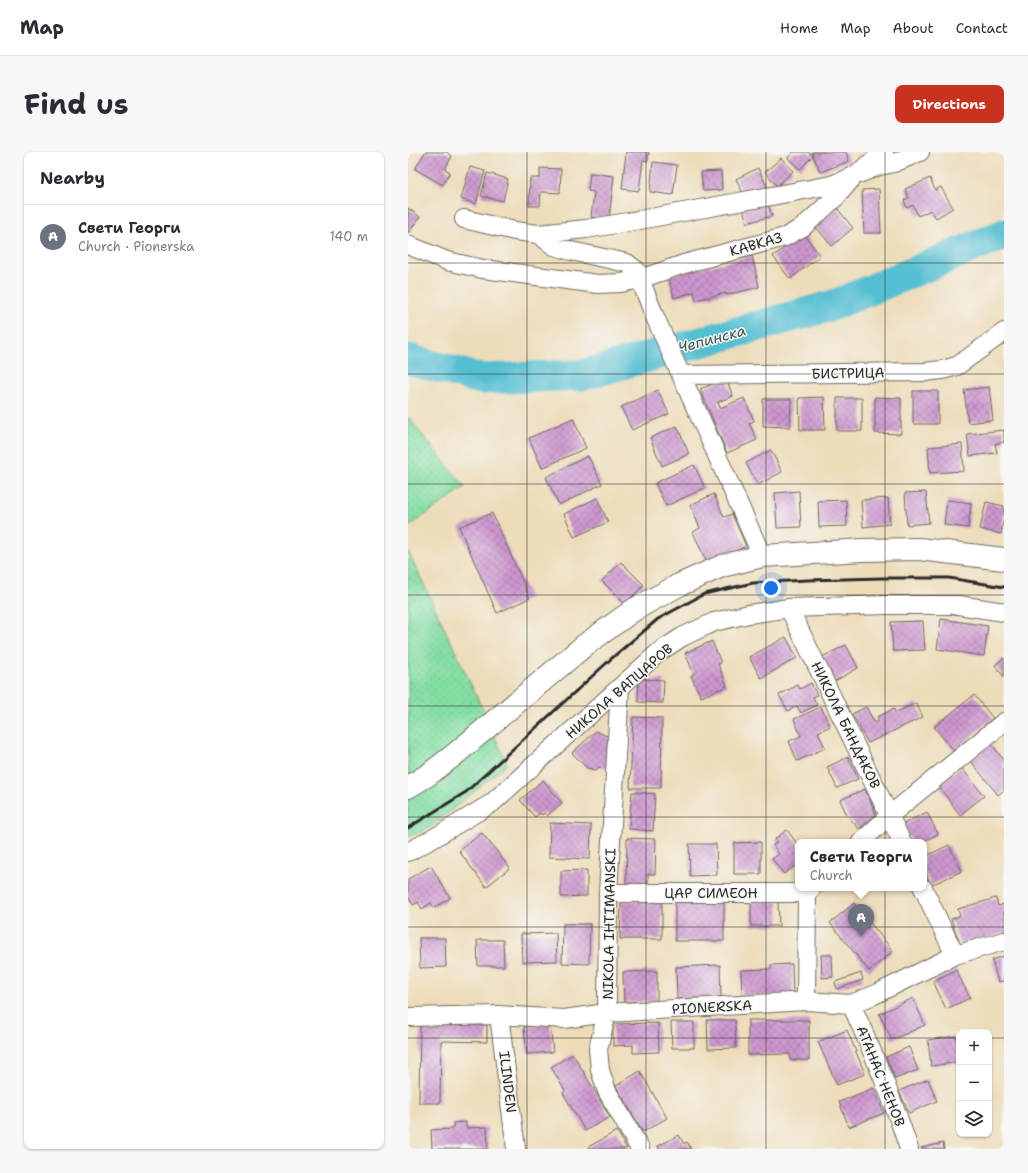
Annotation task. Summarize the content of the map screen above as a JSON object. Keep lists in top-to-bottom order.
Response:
{
  "streets": {
    "street": [
      "КАВКАЗ",
      "БИСТРИЦА",
      "НИКОЛА ВАПЦАРОВ",
      "НИКОЛА БАНДАКОВ",
      "ЦАР СИМЕОН",
      "NIKOLA IHTIMANSKI",
      "PIONERSKA",
      "АТАНАС НЕНОВ",
      "ILINDEN"
    ]
  },
  "crossings": [
    ["НИКОЛА ВАПЦАРОВ", "НИКОЛА БАНДАКОВ"],
    ["НИКОЛА ВАПЦАРОВ", "NIKOLA IHTIMANSKI"],
    ["ЦАР СИМЕОН", "NIKOLA IHTIMANSKI"],
    ["NIKOLA IHTIMANSKI", "PIONERSKA"],
    ["PIONERSKA", "АТАНАС НЕНОВ"],
    ["PIONERSKA", "ILINDEN"]
  ],
  "water": ["Чепинска"],
  "page": {
    "header": "Map",
    "nav": [
      "Home",
      "Map",
      "About",
      "Contact"
    ],
    "title": "Find us",
    "buttons": "Directions",
    "heading": "Nearby",
    "list": [
      {
        "mark": "A",
        "name": "Свети Георги",
        "note": "Church · Pionerska",
        "value": "140 m"
      }
    ],
    "popup": ["Свети Георги", "Church"],
    "pins": "A",
    "map_buttons": ["+", "−"]
  }
}
